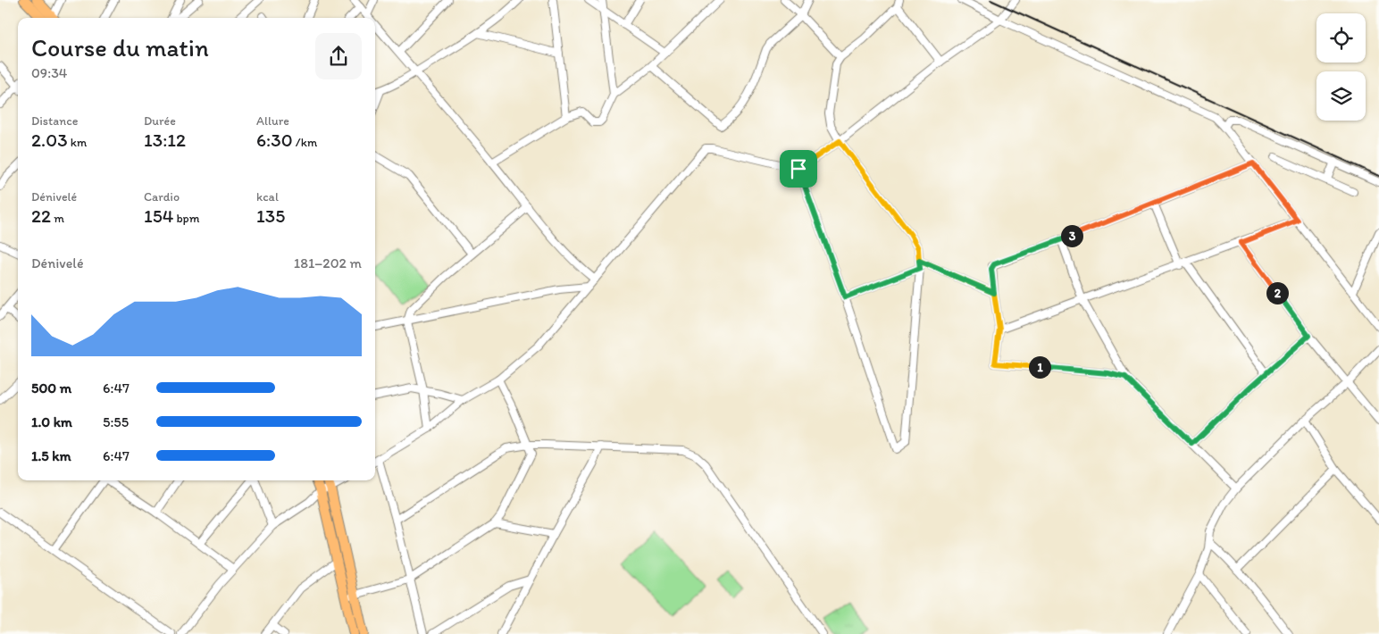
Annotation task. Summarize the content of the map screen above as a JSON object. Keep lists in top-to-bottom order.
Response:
{
  "page": {
    "heading": ["Course du matin", "09:34"],
    "stats": [
      ["Distance", "2.03 km"],
      ["Durée", "13:12"],
      ["Allure", "6:30 /km"],
      ["Dénivelé", "22 m"],
      ["Cardio", "154 bpm"],
      ["kcal", "135"]
    ],
    "pins": ["3", "2", "1"],
    "chart": ["Dénivelé", "181–202 m"],
    "list": [
      {
        "name": "500 m",
        "note": "6:47"
      },
      {
        "name": "1.0 km",
        "note": "5:55"
      },
      {
        "name": "1.5 km",
        "note": "6:47"
      }
    ]
  }
}
